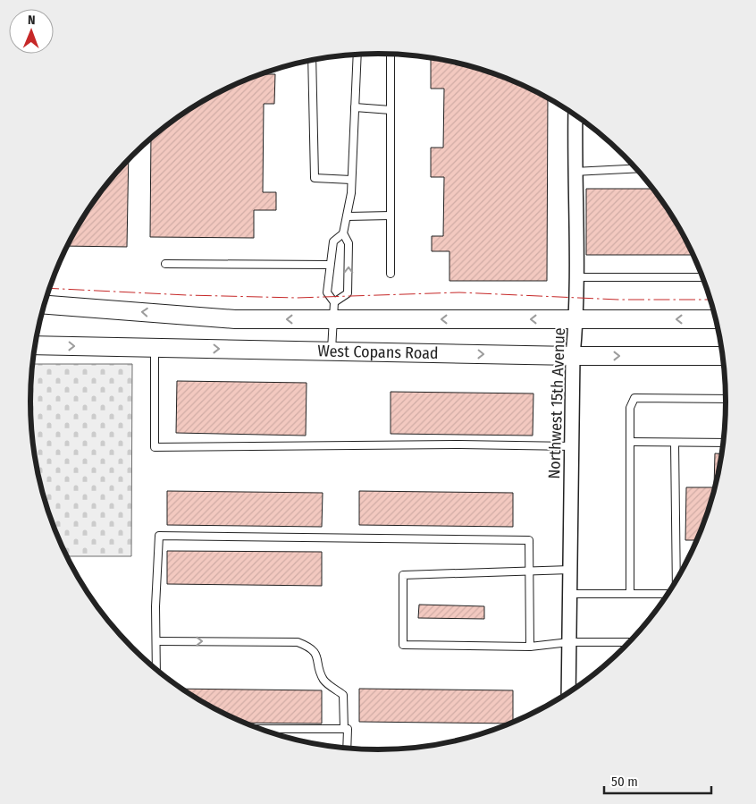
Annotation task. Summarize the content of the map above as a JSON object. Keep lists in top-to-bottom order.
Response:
{
  "streets": {
    "main road": ["West Copans Road"],
    "street": ["Northwest 15th Avenue"]
  },
  "crossings": [
    ["West Copans Road", "Northwest 15th Avenue"]
  ],
  "scale_bar": "50 m",
  "north": "top"
}
